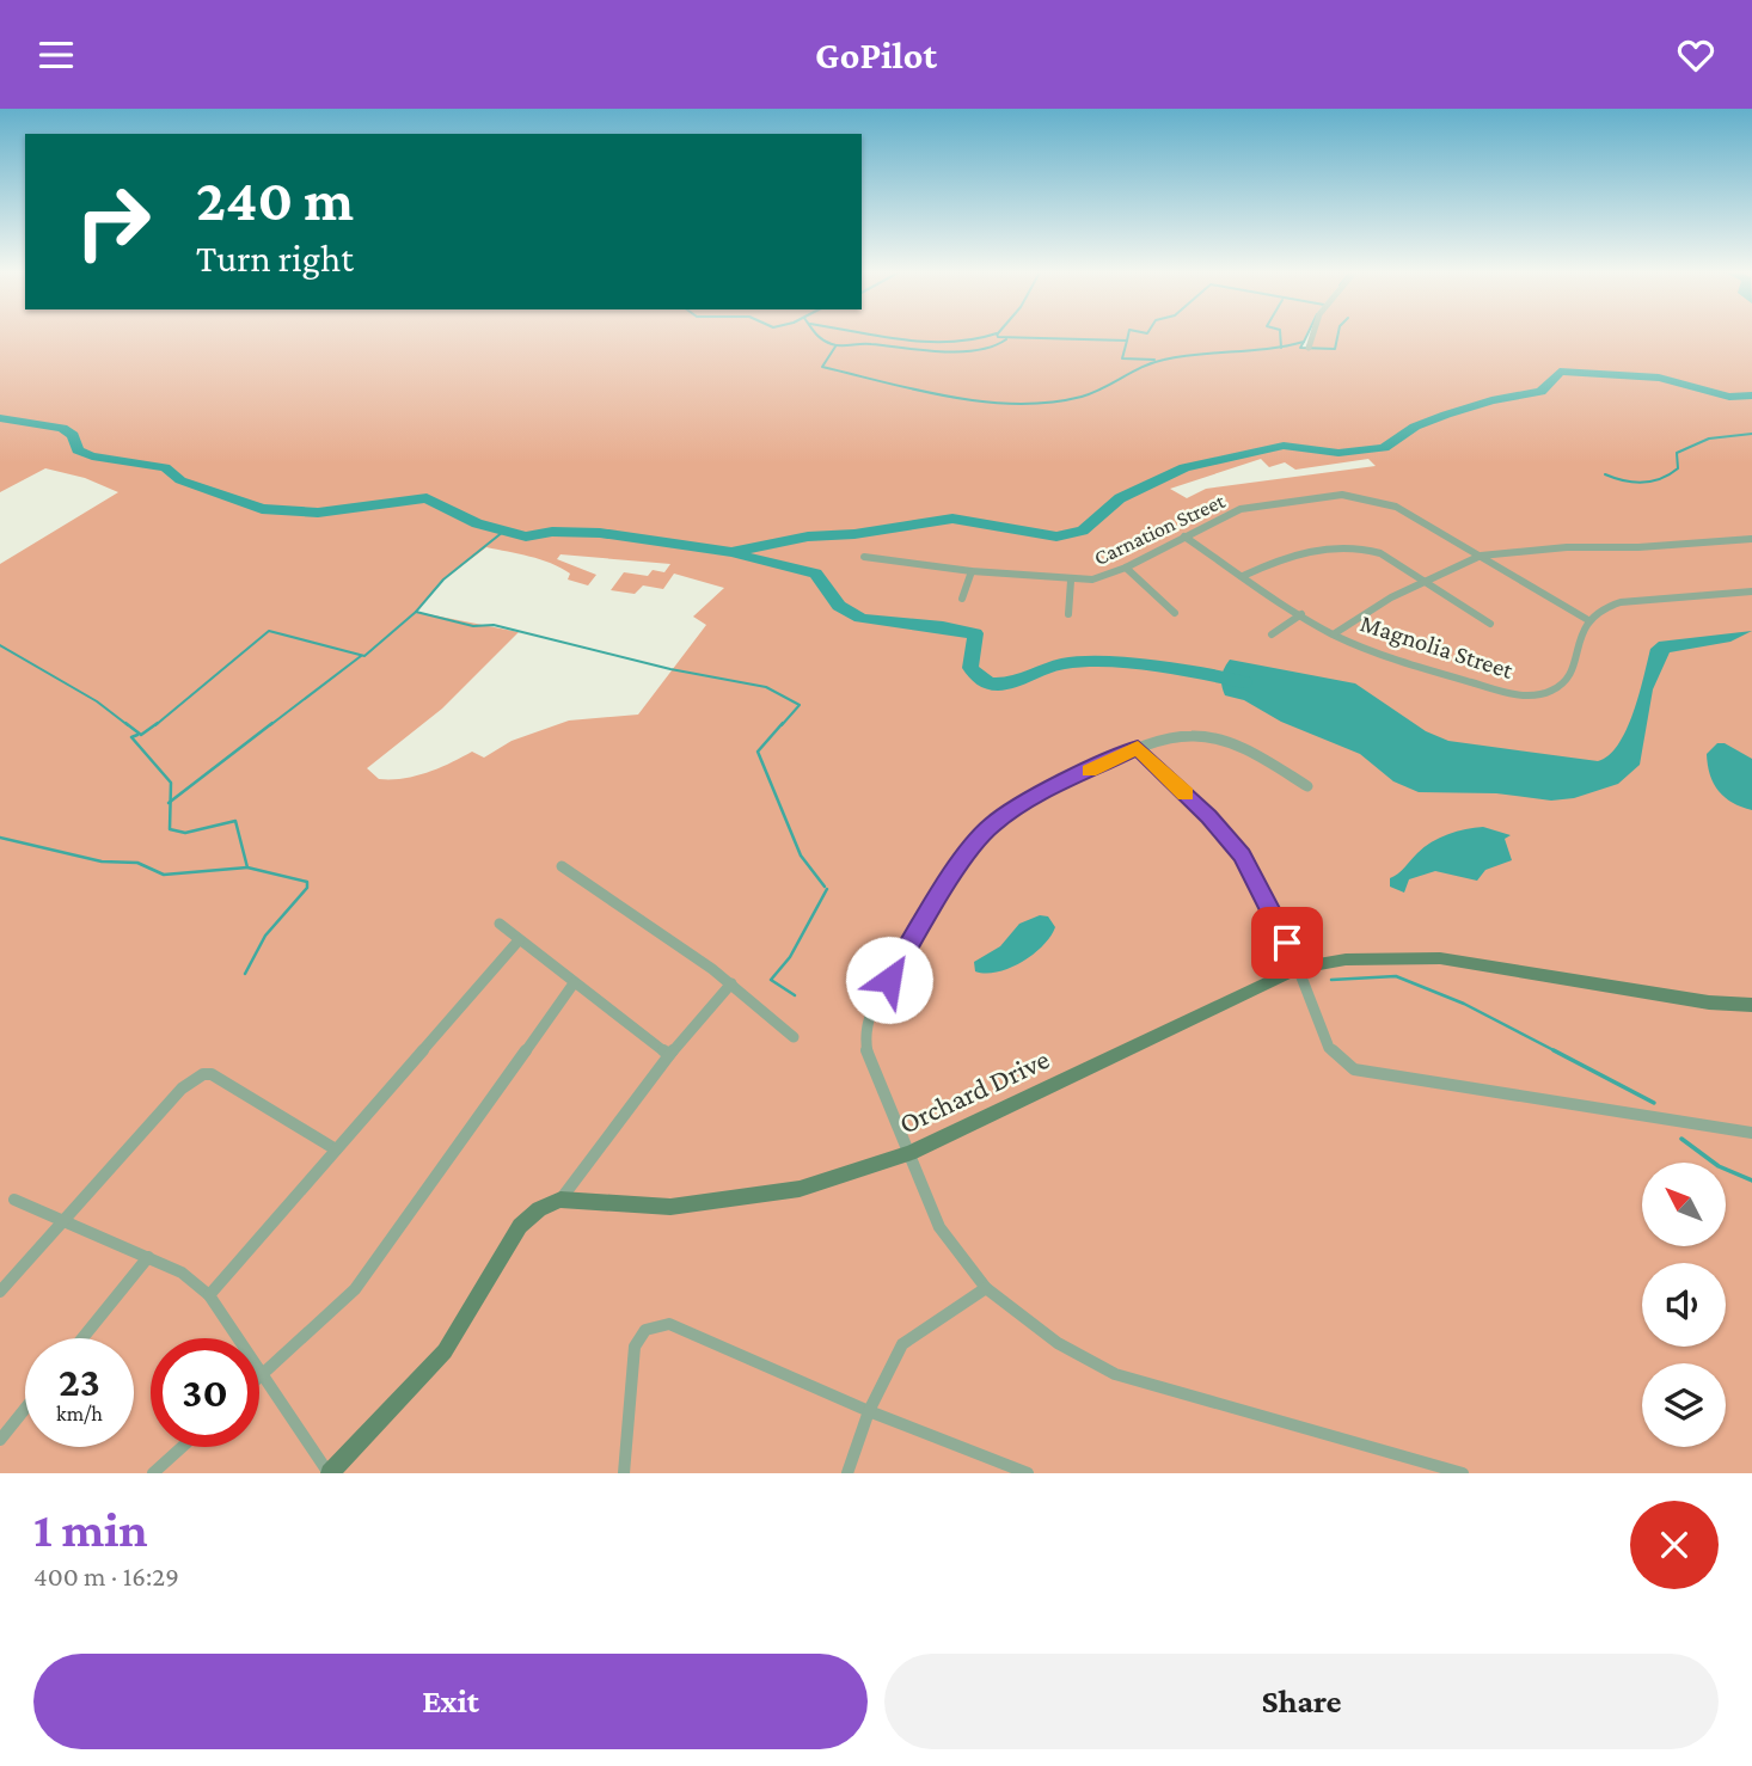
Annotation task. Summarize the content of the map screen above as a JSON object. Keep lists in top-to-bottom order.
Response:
{
  "streets": {
    "street": ["Carnation Street", "Magnolia Street", "Orchard Drive"]
  },
  "crossings": [
    ["Carnation Street", "Magnolia Street"]
  ],
  "north": "top left",
  "page": {
    "header": "GoPilot",
    "turn": ["240 m", "Turn right"],
    "speed": "23 km/h",
    "limit": "30",
    "heading": ["1 min", "400 m · 16:29"],
    "buttons": ["Exit", "Share"]
  }
}
